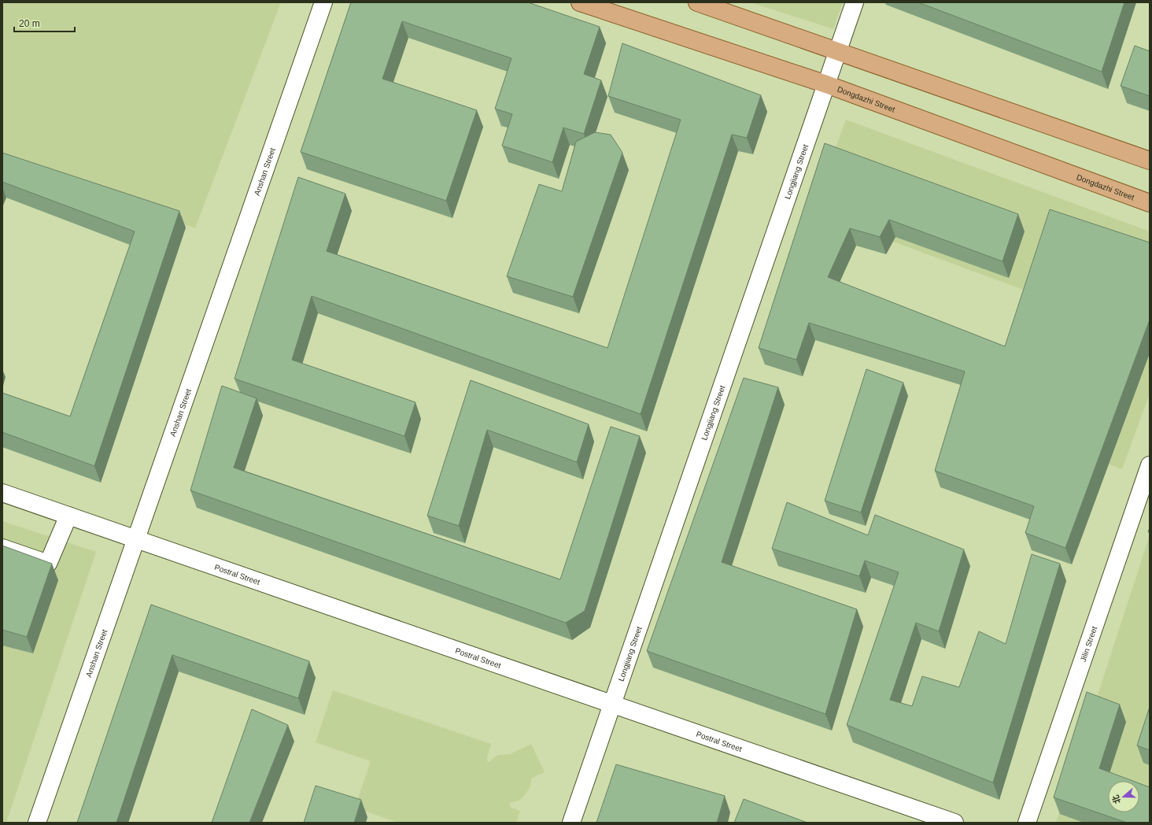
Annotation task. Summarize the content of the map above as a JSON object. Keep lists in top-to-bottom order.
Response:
{
  "streets": {
    "main road": ["Dongdazhi Street"],
    "street": [
      "Anshan Street",
      "Longjiang Street",
      "Postral Street",
      "Jilin Street"
    ]
  },
  "crossings": [
    ["Dongdazhi Street", "Longjiang Street"],
    ["Anshan Street", "Postral Street"],
    ["Longjiang Street", "Postral Street"]
  ],
  "scale_bar": "20 m",
  "north": "left"
}
